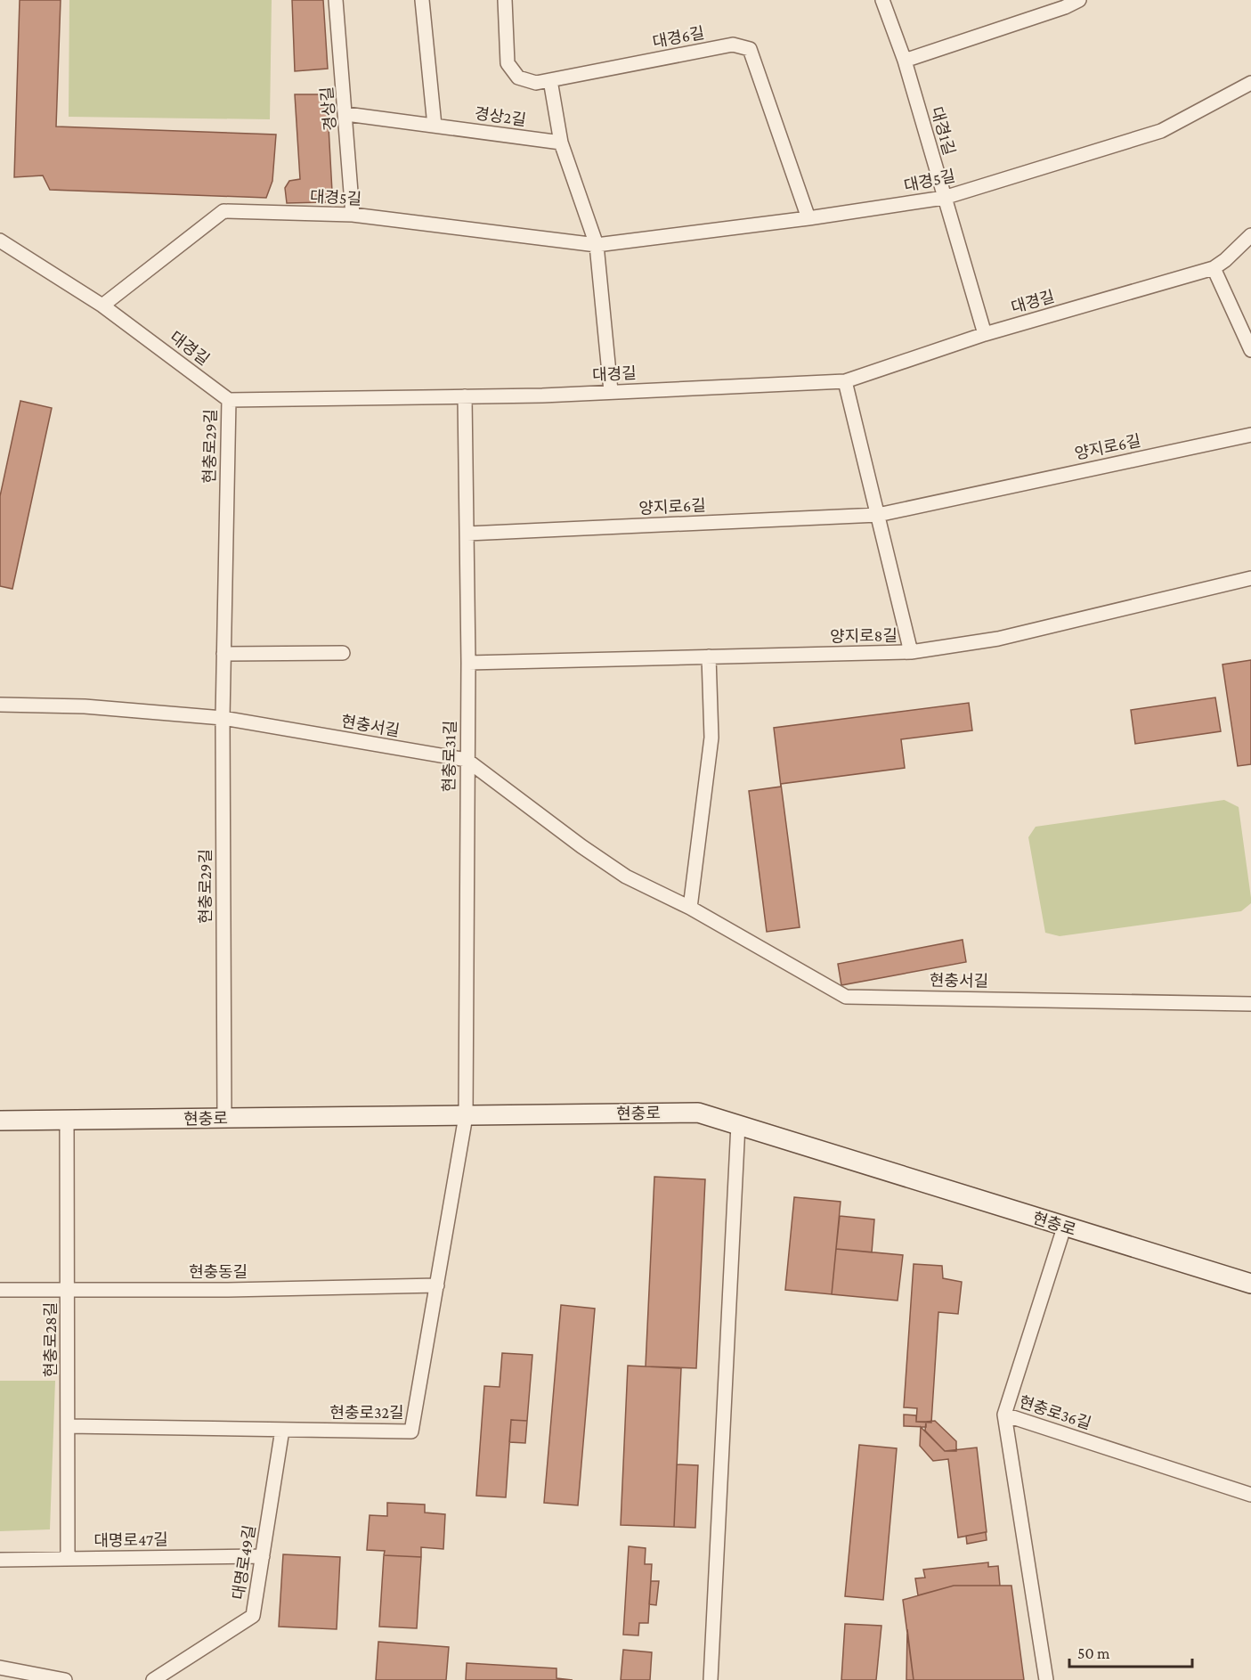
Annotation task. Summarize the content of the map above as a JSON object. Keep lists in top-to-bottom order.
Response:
{
  "streets": {
    "main road": ["현충로"],
    "street": [
      "대경6길",
      "경상길",
      "경상2길",
      "대경1길",
      "대경5길",
      "대경길",
      "현충로29길",
      "양지로6길",
      "양지로8길",
      "현충서길",
      "현충로31길",
      "현충동길",
      "현충로28길",
      "현충로32길",
      "현충로36길",
      "대명로47길",
      "대명로49길"
    ]
  },
  "crossings": [
    ["대경6길", "대경5길"],
    ["경상길", "경상2길"],
    ["경상길", "대경5길"],
    ["대경1길", "대경5길"],
    ["대경1길", "대경길"],
    ["대경5길", "대경길"],
    ["대경길", "현충로29길"],
    ["대경길", "현충로31길"],
    ["현충로29길", "현충서길"],
    ["현충로29길", "현충로"],
    ["양지로6길", "현충로31길"],
    ["양지로8길", "현충로31길"],
    ["현충서길", "현충로31길"],
    ["현충로31길", "현충로"],
    ["현충로31길", "현충로32길"],
    ["현충로", "현충로28길"],
    ["현충로", "현충로32길"],
    ["현충로", "현충로36길"],
    ["현충동길", "현충로28길"],
    ["현충동길", "현충로32길"],
    ["현충로28길", "현충로32길"],
    ["현충로28길", "대명로47길"],
    ["현충로32길", "대명로49길"],
    ["대명로47길", "대명로49길"]
  ],
  "scale_bar": "50 m"
}
